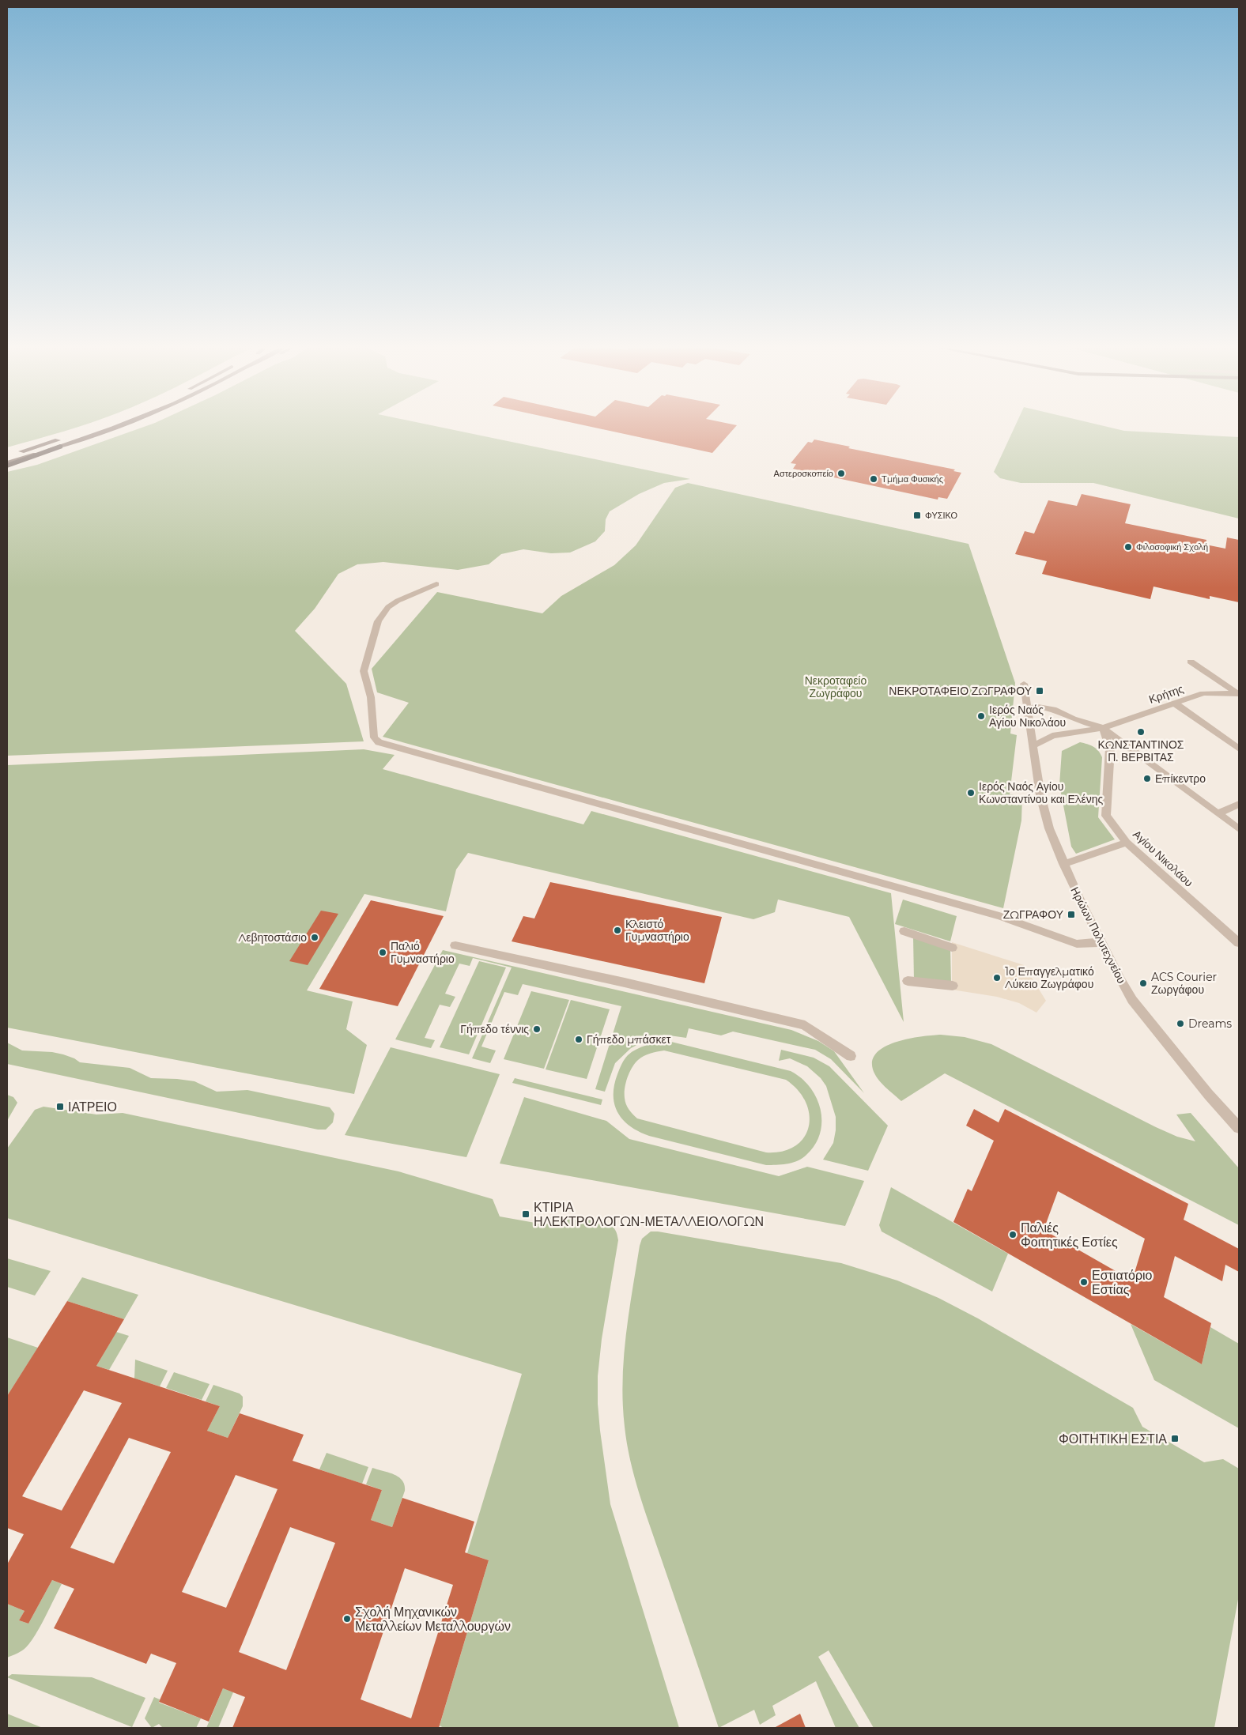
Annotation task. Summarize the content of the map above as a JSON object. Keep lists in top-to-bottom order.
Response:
{
  "streets": {
    "street": ["Κρήτης", "Αγίου Νικολάου", "Ηρώων Πολυτεχνείου"]
  },
  "crossings": [
    ["Κρήτης", "Αγίου Νικολάου"],
    ["Κρήτης", "Ηρώων Πολυτεχνείου"]
  ],
  "parks": ["Νεκροταφείο Ζωγράφου"],
  "places": {
    "other": [
      "Αστεροσκοπείο",
      "Τμήμα Φυσικής",
      "Φιλοσοφική Σχολή",
      "Ιερός Ναός Αγίου Νικολάου",
      "ΚΩΝΣΤΑΝΤΙΝΟΣ Π. ΒΕΡΒΙΤΑΣ",
      "Επίκεντρο",
      "Ιερός Ναός Αγίου Κωνσταντίνου και Ελένης",
      "Κλειστό Γυμναστήριο",
      "Λεβητοστάσιο",
      "Παλιό Γυμναστήριο",
      "1ο Επαγγελματικό Λύκειο Ζωγράφου",
      "ACS Courier Ζωργάφου",
      "Dreams",
      "Γήπεδο τέννις",
      "Γήπεδο μπάσκετ",
      "Παλιές Φοιτητικές Εστίες",
      "Εστιατόριο Εστίας",
      "Σχολή Μηχανικών Μεταλλείων Μεταλλουργών"
    ],
    "transit": [
      "ΦΥΣΙΚΟ",
      "ΝΕΚΡΟΤΑΦΕΙΟ ΖΩΓΡΑΦΟΥ",
      "ΖΩΓΡΑΦΟΥ",
      "ΙΑΤΡΕΙΟ",
      "ΚΤΙΡΙΑ ΗΛΕΚΤΡΟΛΟΓΩΝ-ΜΕΤΑΛΛΕΙΟΛΟΓΩΝ",
      "ΦΟΙΤΗΤΙΚΗ ΕΣΤΙΑ"
    ]
  }
}
